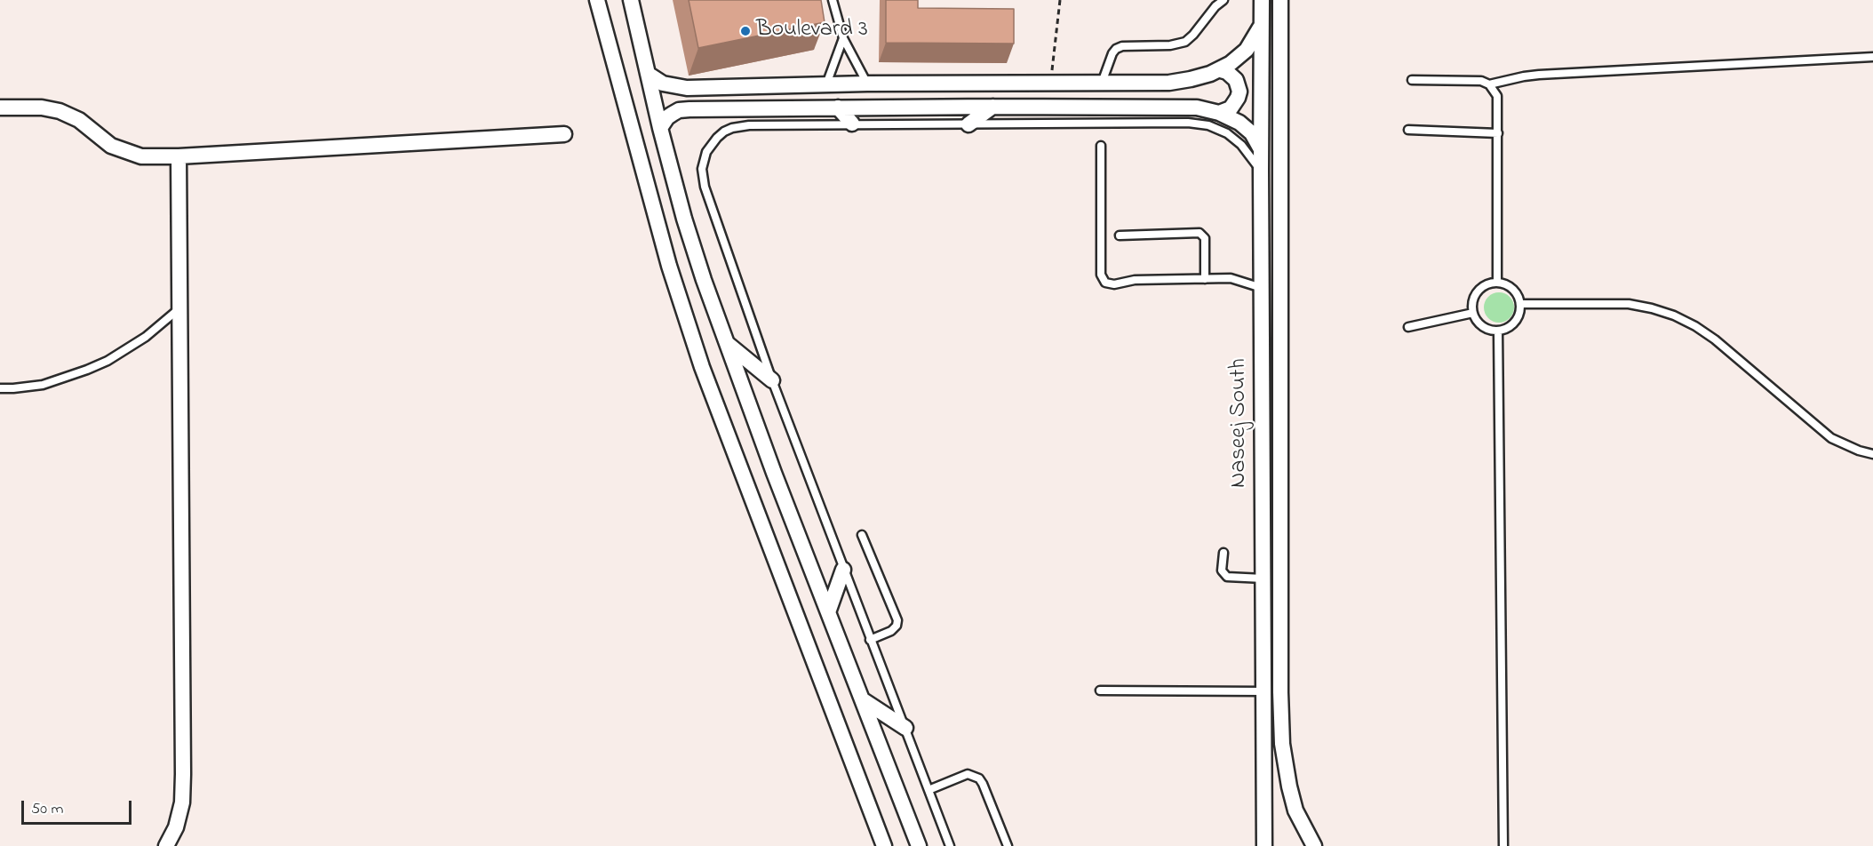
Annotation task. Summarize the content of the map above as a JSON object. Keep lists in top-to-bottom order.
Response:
{
  "streets": {
    "street": ["Naseej South"]
  },
  "places": ["Boulevard 3"],
  "scale_bar": "50 m"
}
